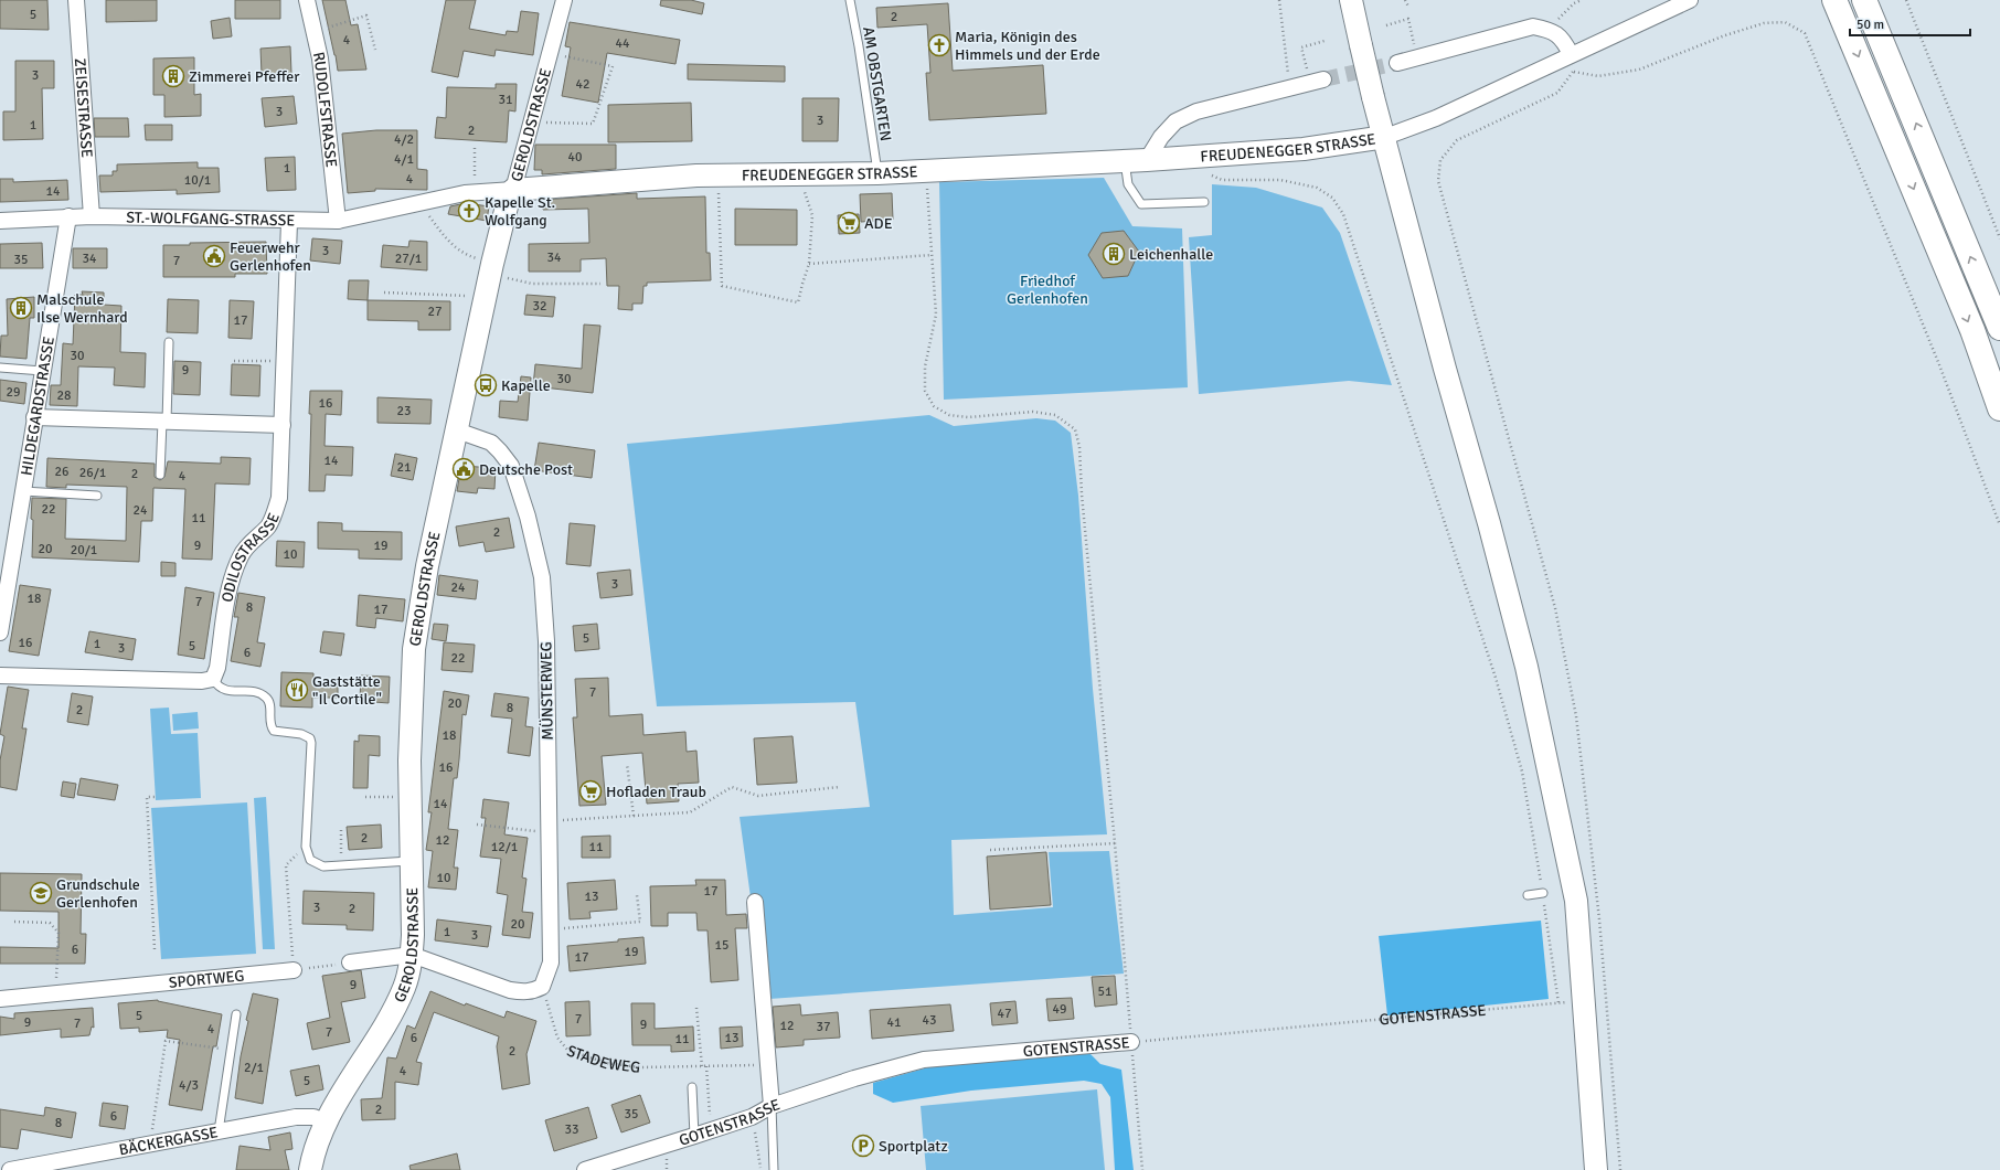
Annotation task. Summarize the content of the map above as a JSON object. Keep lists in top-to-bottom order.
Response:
{
  "streets": {
    "street": [
      "ZEISESTRASSE",
      "RUDOLFSTRASSE",
      "GEROLDSTRASSE",
      "FREUDENEGGER STRASSE",
      "ST.-WOLFGANG-STRASSE",
      "HILDEGARDSTRASSE",
      "ODILOSTRASSE",
      "MÜNSTERWEG",
      "SPORTWEG",
      "GOTENSTRASSE",
      "BÄCKERGASSE"
    ],
    "lane": ["AM OBSTGARTEN"],
    "path": ["STADEWEG"]
  },
  "crossings": [
    ["AM OBSTGARTEN", "FREUDENEGGER STRASSE"],
    ["ZEISESTRASSE", "ST.-WOLFGANG-STRASSE"],
    ["RUDOLFSTRASSE", "ST.-WOLFGANG-STRASSE"],
    ["GEROLDSTRASSE", "FREUDENEGGER STRASSE"],
    ["GEROLDSTRASSE", "ST.-WOLFGANG-STRASSE"],
    ["GEROLDSTRASSE", "MÜNSTERWEG"],
    ["GEROLDSTRASSE", "BÄCKERGASSE"],
    ["FREUDENEGGER STRASSE", "ST.-WOLFGANG-STRASSE"],
    ["ST.-WOLFGANG-STRASSE", "HILDEGARDSTRASSE"],
    ["ST.-WOLFGANG-STRASSE", "ODILOSTRASSE"],
    ["MÜNSTERWEG", "STADEWEG"]
  ],
  "parks": ["Friedhof Gerlenhofen"],
  "places": {
    "church": ["Maria, Königin des Himmels und der Erde", "Kapelle St. Wolfgang"],
    "building": ["Zimmerei Pfeffer", "Leichenhalle", "Malschule Ilse Wernhard"],
    "supermarket": ["ADE", "Hofladen Traub"],
    "public building": ["Feuerwehr Gerlenhofen", "Deutsche Post"],
    "bus stop": ["Kapelle"],
    "restaurant": ["Gaststätte \"Il Cortile\""],
    "school or university": ["Grundschule Gerlenhofen"],
    "parking": ["Sportplatz"]
  },
  "house_numbers": [
    "5",
    "2",
    "4",
    "44",
    "3",
    "42",
    "31",
    "3",
    "3",
    "1",
    "2",
    "4/2",
    "40",
    "4/1",
    "1",
    "4",
    "10/1",
    "14",
    "3",
    "34",
    "34",
    "27/1",
    "35",
    "7",
    "32",
    "27",
    "17",
    "30",
    "9",
    "30",
    "29",
    "28",
    "16",
    "23",
    "14",
    "21",
    "26",
    "26/1",
    "2",
    "4",
    "22",
    "24",
    "11",
    "2",
    "9",
    "19",
    "20",
    "20/1",
    "10",
    "3",
    "24",
    "18",
    "7",
    "8",
    "17",
    "5",
    "16",
    "1",
    "5",
    "3",
    "6",
    "22",
    "7",
    "20",
    "8",
    "2",
    "18",
    "16",
    "14",
    "2",
    "12",
    "12/1",
    "11",
    "10",
    "17",
    "13",
    "3",
    "2",
    "20",
    "1",
    "3",
    "15",
    "6",
    "19",
    "17",
    "9",
    "51",
    "49",
    "47",
    "5",
    "7",
    "43",
    "9",
    "41",
    "7",
    "9",
    "12",
    "37",
    "4",
    "7",
    "6",
    "13",
    "11",
    "2",
    "2/1",
    "4",
    "5",
    "4/3",
    "2",
    "35",
    "6",
    "8",
    "33"
  ],
  "scale_bar": "50 m"
}
